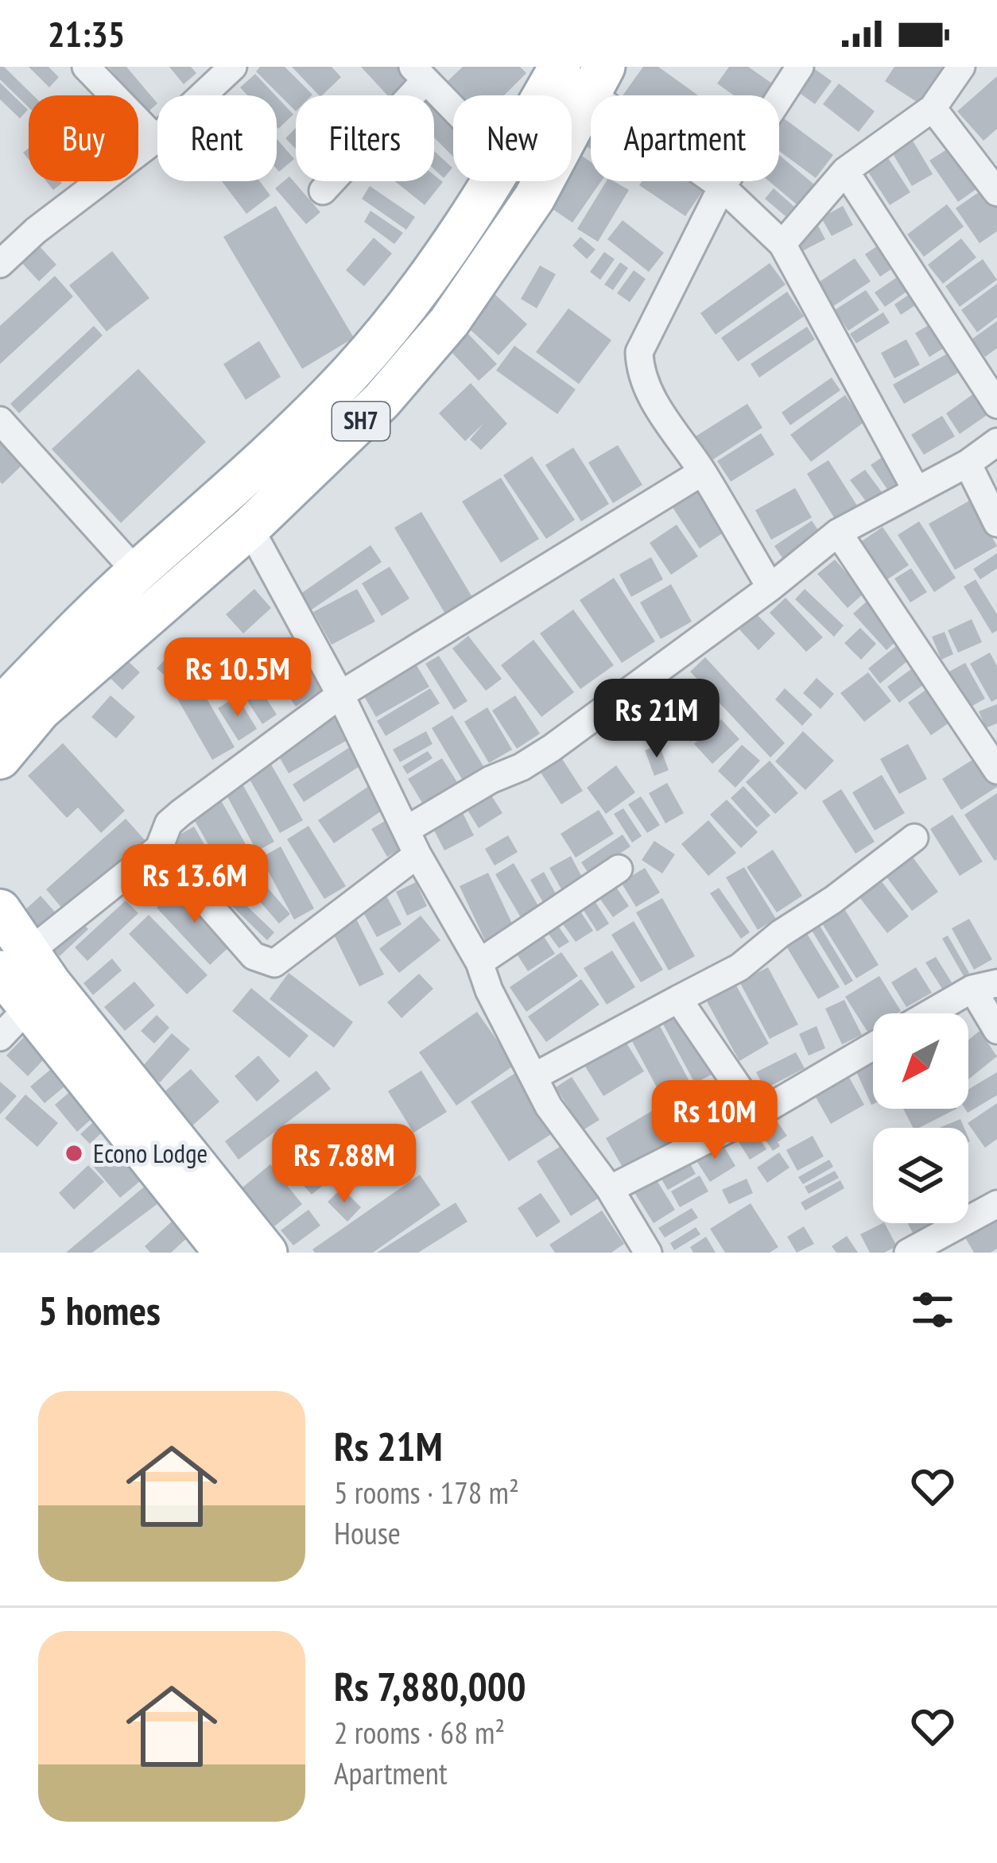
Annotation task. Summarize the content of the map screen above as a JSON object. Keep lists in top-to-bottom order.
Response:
{
  "streets": {
    "main road": ["SH7"]
  },
  "places": ["Econo Lodge"],
  "north": "bottom left",
  "page": {
    "status": "21:35",
    "chip": [
      "Buy",
      "Rent",
      "Filters",
      "New",
      "Apartment"
    ],
    "price": [
      "Rs 10.5M",
      "Rs 21M",
      "Rs 13.6M",
      "Rs 10M",
      "Rs 7.88M"
    ],
    "heading": "5 homes",
    "list": [
      {
        "name": "Rs 21M",
        "note": "5 rooms · 178 m² · House"
      },
      {
        "name": "Rs 7,880,000",
        "note": "2 rooms · 68 m² · Apartment"
      }
    ]
  }
}
